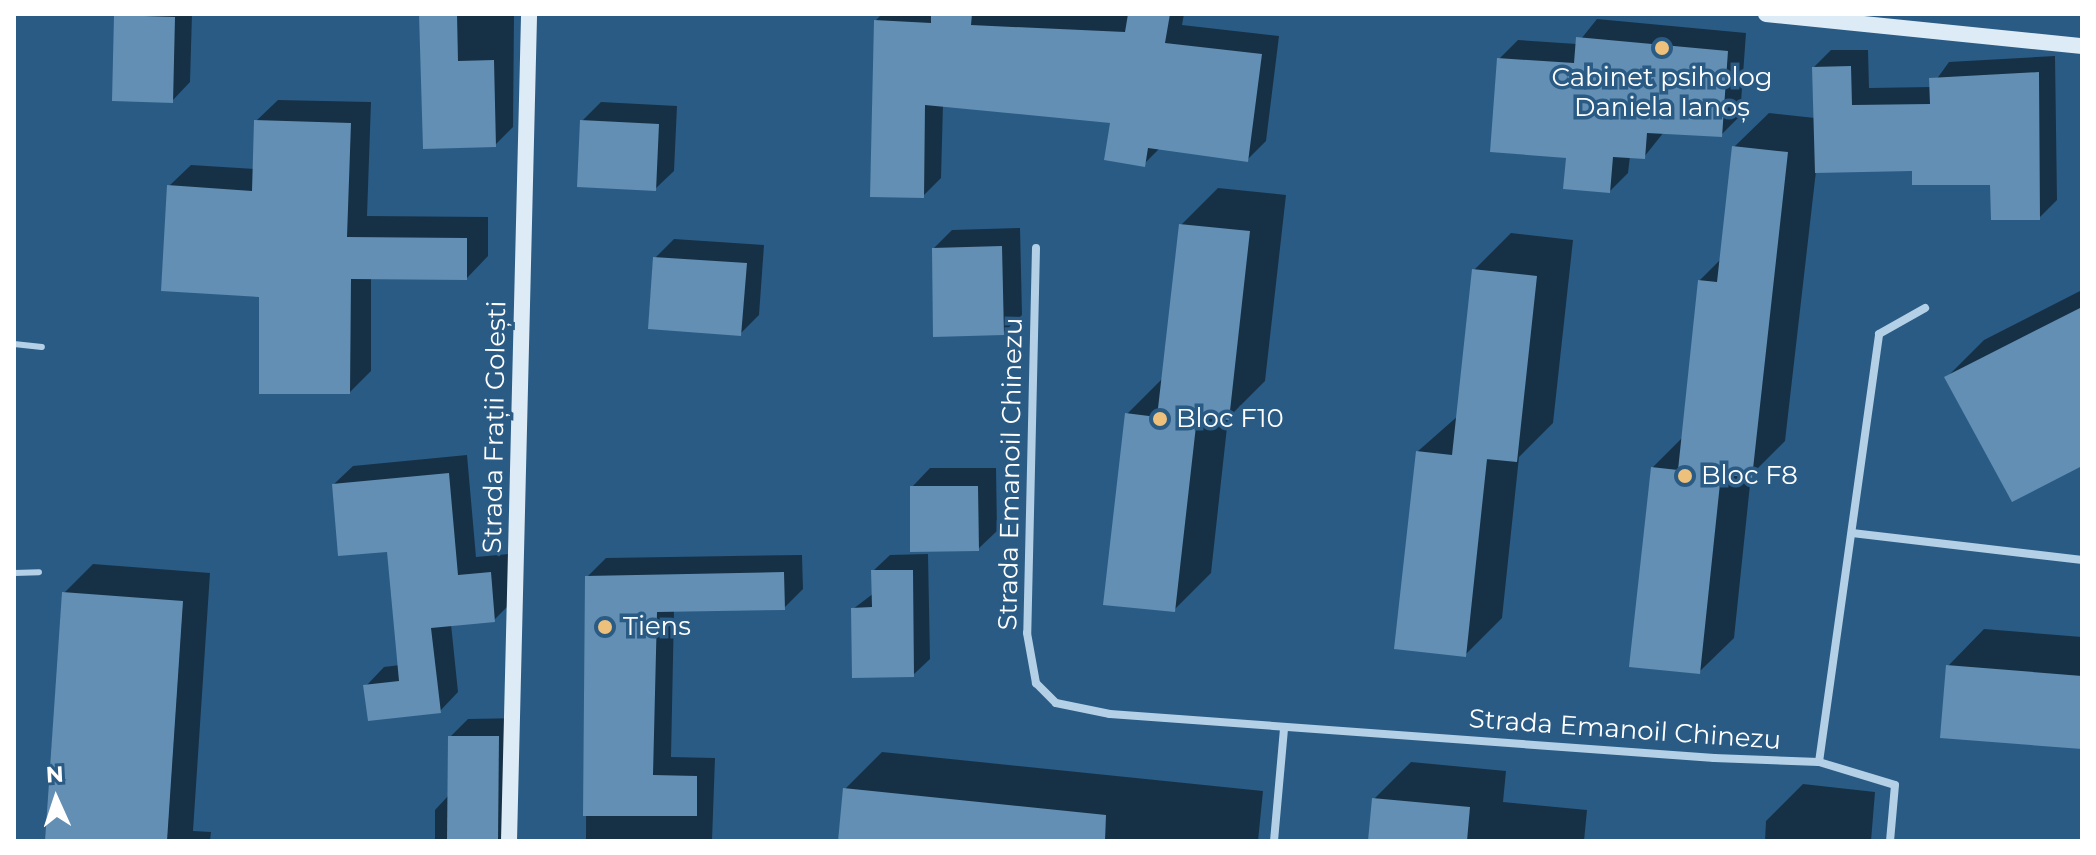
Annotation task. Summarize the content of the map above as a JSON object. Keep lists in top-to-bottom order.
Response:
{
  "streets": {
    "street": ["Strada Frații Golești", "Strada Emanoil Chinezu"]
  },
  "places": [
    "Cabinet psiholog Daniela Ianoș",
    "Bloc F10",
    "Bloc F8",
    "Tiens"
  ],
  "north": "top"
}
